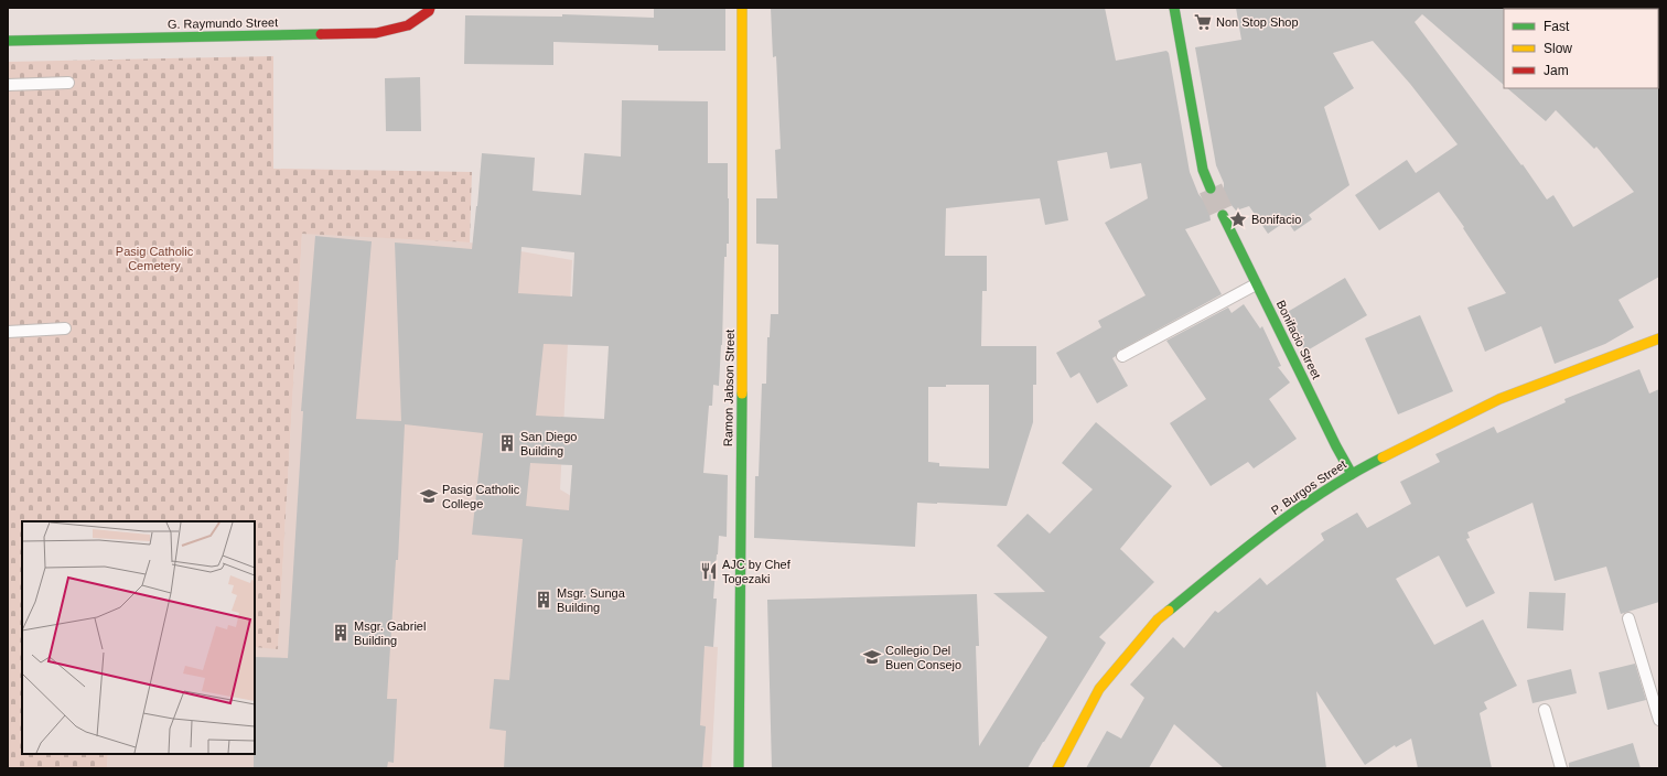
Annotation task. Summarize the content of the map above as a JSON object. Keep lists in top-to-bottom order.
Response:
{
  "streets": {
    "main road": [
      "G. Raymundo Street",
      "Bonifacio Street",
      "Ramon Jabson Street",
      "P. Burgos Street"
    ]
  },
  "crossings": [
    ["Bonifacio Street", "P. Burgos Street"]
  ],
  "parks": ["Pasig Catholic Cemetery"],
  "places": {
    "supermarket": ["Non Stop Shop"],
    "place": ["Bonifacio"],
    "building": ["San Diego Building", "Msgr. Sunga Building", "Msgr. Gabriel Building"],
    "school or university": ["Pasig Catholic College", "Collegio Del Buen Consejo"],
    "restaurant": ["AJC by Chef Togezaki"]
  },
  "legend": ["Fast", "Slow", "Jam"]
}
